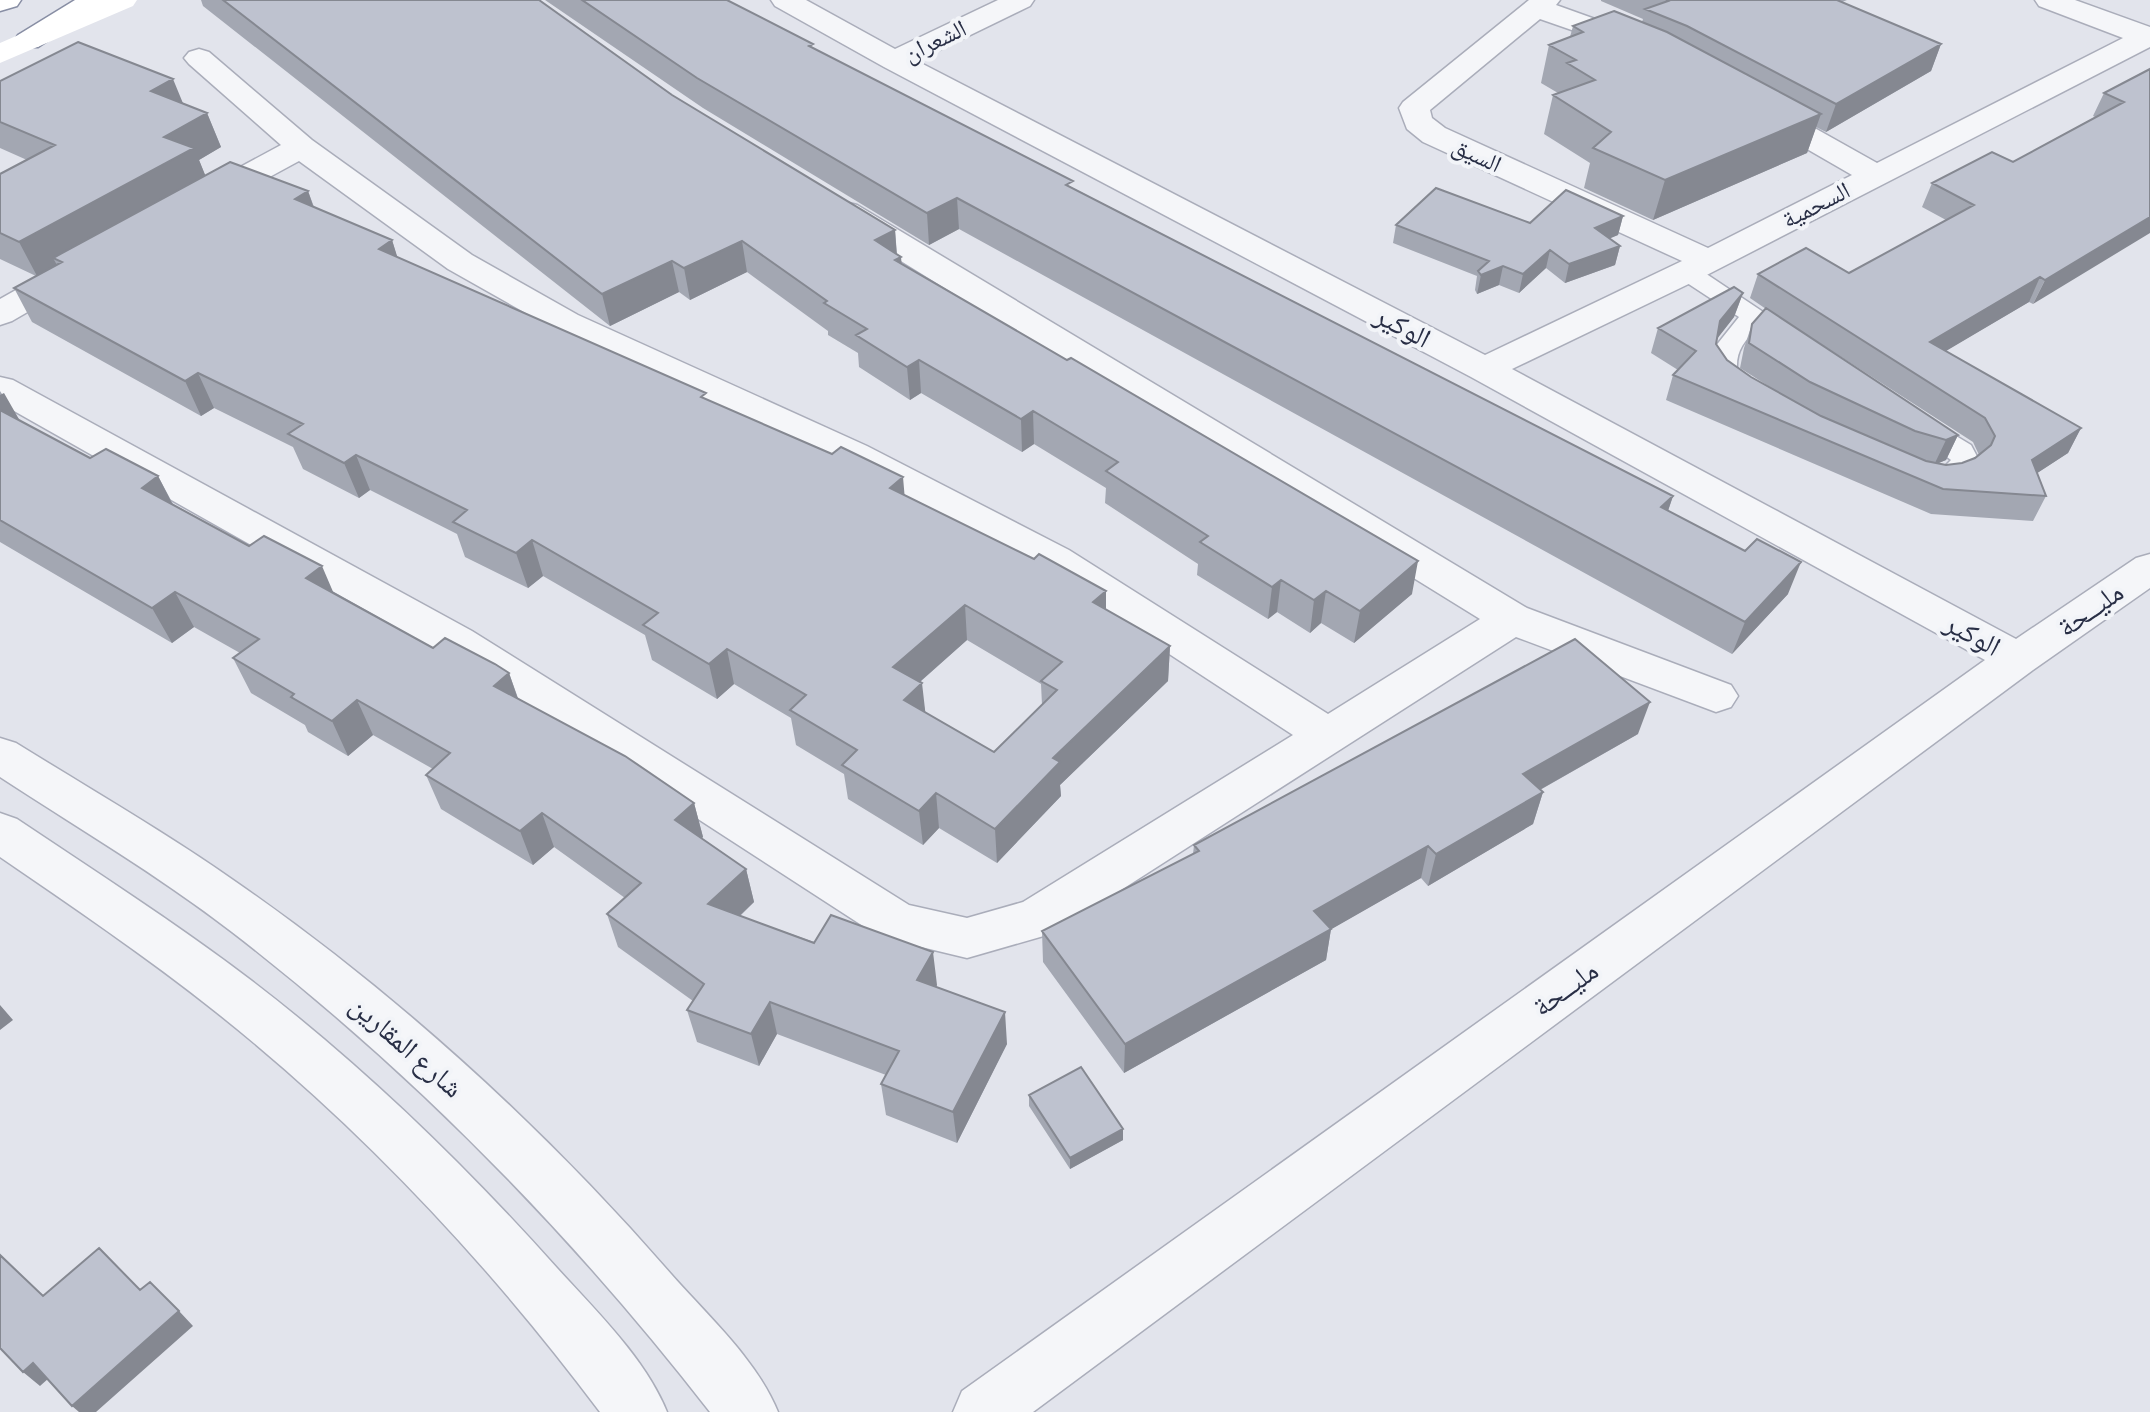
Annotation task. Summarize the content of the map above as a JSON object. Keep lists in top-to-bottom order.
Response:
{
  "streets": {
    "street": [
      "الشعران",
      "السيق",
      "السحمية",
      "الوكير",
      "مليــحة",
      "شارع المقارين"
    ]
  },
  "crossings": [
    ["الشعران", "الوكير"],
    ["السيق", "السحمية"],
    ["السحمية", "الوكير"],
    ["الوكير", "مليــحة"]
  ]
}
